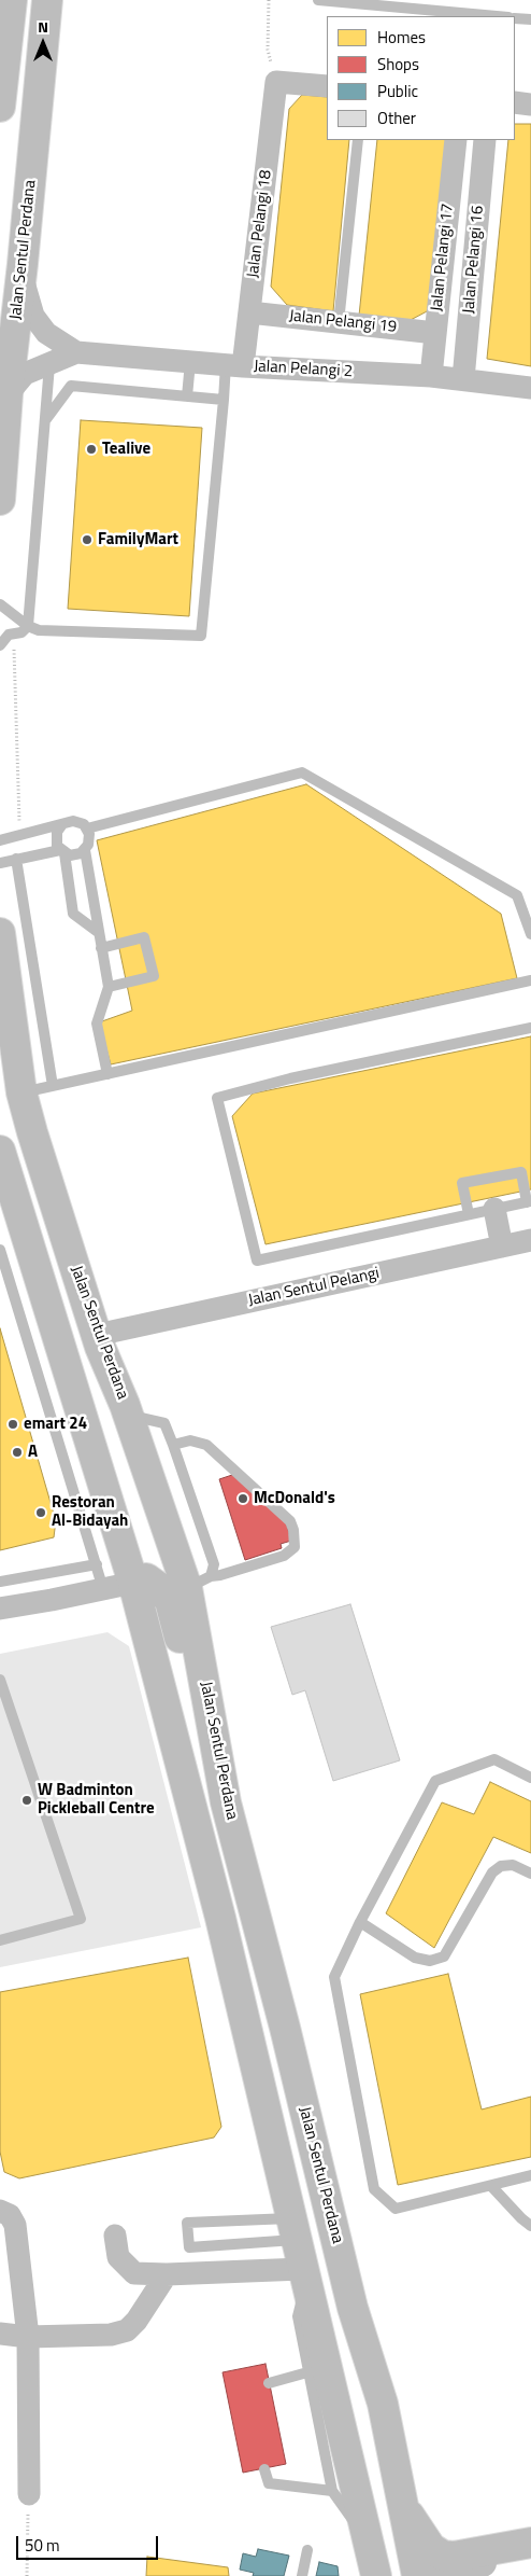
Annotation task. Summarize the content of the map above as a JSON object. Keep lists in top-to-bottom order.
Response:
{
  "streets": {
    "main road": ["Jalan Sentul Perdana"],
    "street": [
      "Jalan Pelangi 18",
      "Jalan Pelangi 17",
      "Jalan Pelangi 16",
      "Jalan Pelangi 19",
      "Jalan Pelangi 2",
      "Jalan Sentul Pelangi"
    ]
  },
  "crossings": [
    ["Jalan Pelangi 18", "Jalan Pelangi 19"],
    ["Jalan Pelangi 18", "Jalan Pelangi 2"],
    ["Jalan Sentul Perdana", "Jalan Pelangi 2"],
    ["Jalan Sentul Perdana", "Jalan Sentul Pelangi"],
    ["Jalan Pelangi 17", "Jalan Pelangi 19"],
    ["Jalan Pelangi 17", "Jalan Pelangi 2"],
    ["Jalan Pelangi 16", "Jalan Pelangi 2"]
  ],
  "places": [
    "Tealive",
    "FamilyMart",
    "emart 24",
    "A",
    "McDonald's",
    "Restoran Al-Bidayah",
    "W Badminton Pickleball Centre"
  ],
  "legend": [
    "Homes",
    "Shops",
    "Public",
    "Other"
  ],
  "scale_bar": "50 m",
  "north": "top"
}
